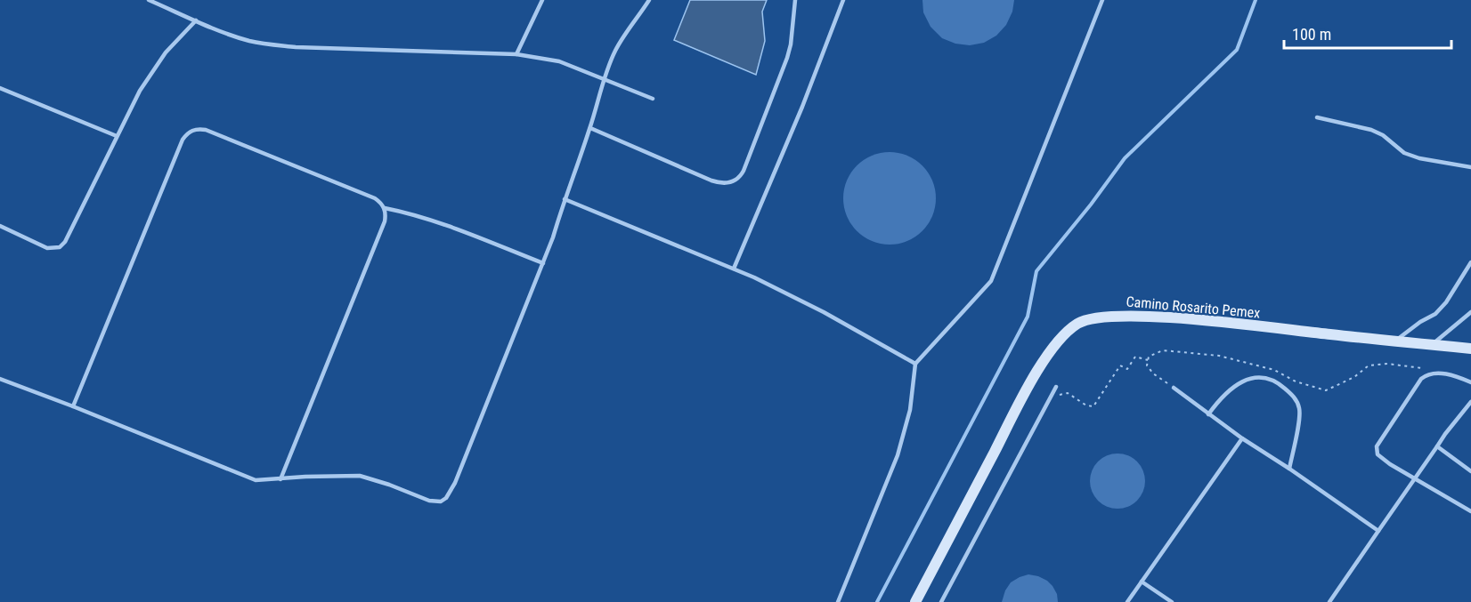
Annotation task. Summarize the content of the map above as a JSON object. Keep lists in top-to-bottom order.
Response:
{
  "streets": {
    "street": ["Camino Rosarito Pemex"]
  },
  "scale_bar": "100 m"
}
